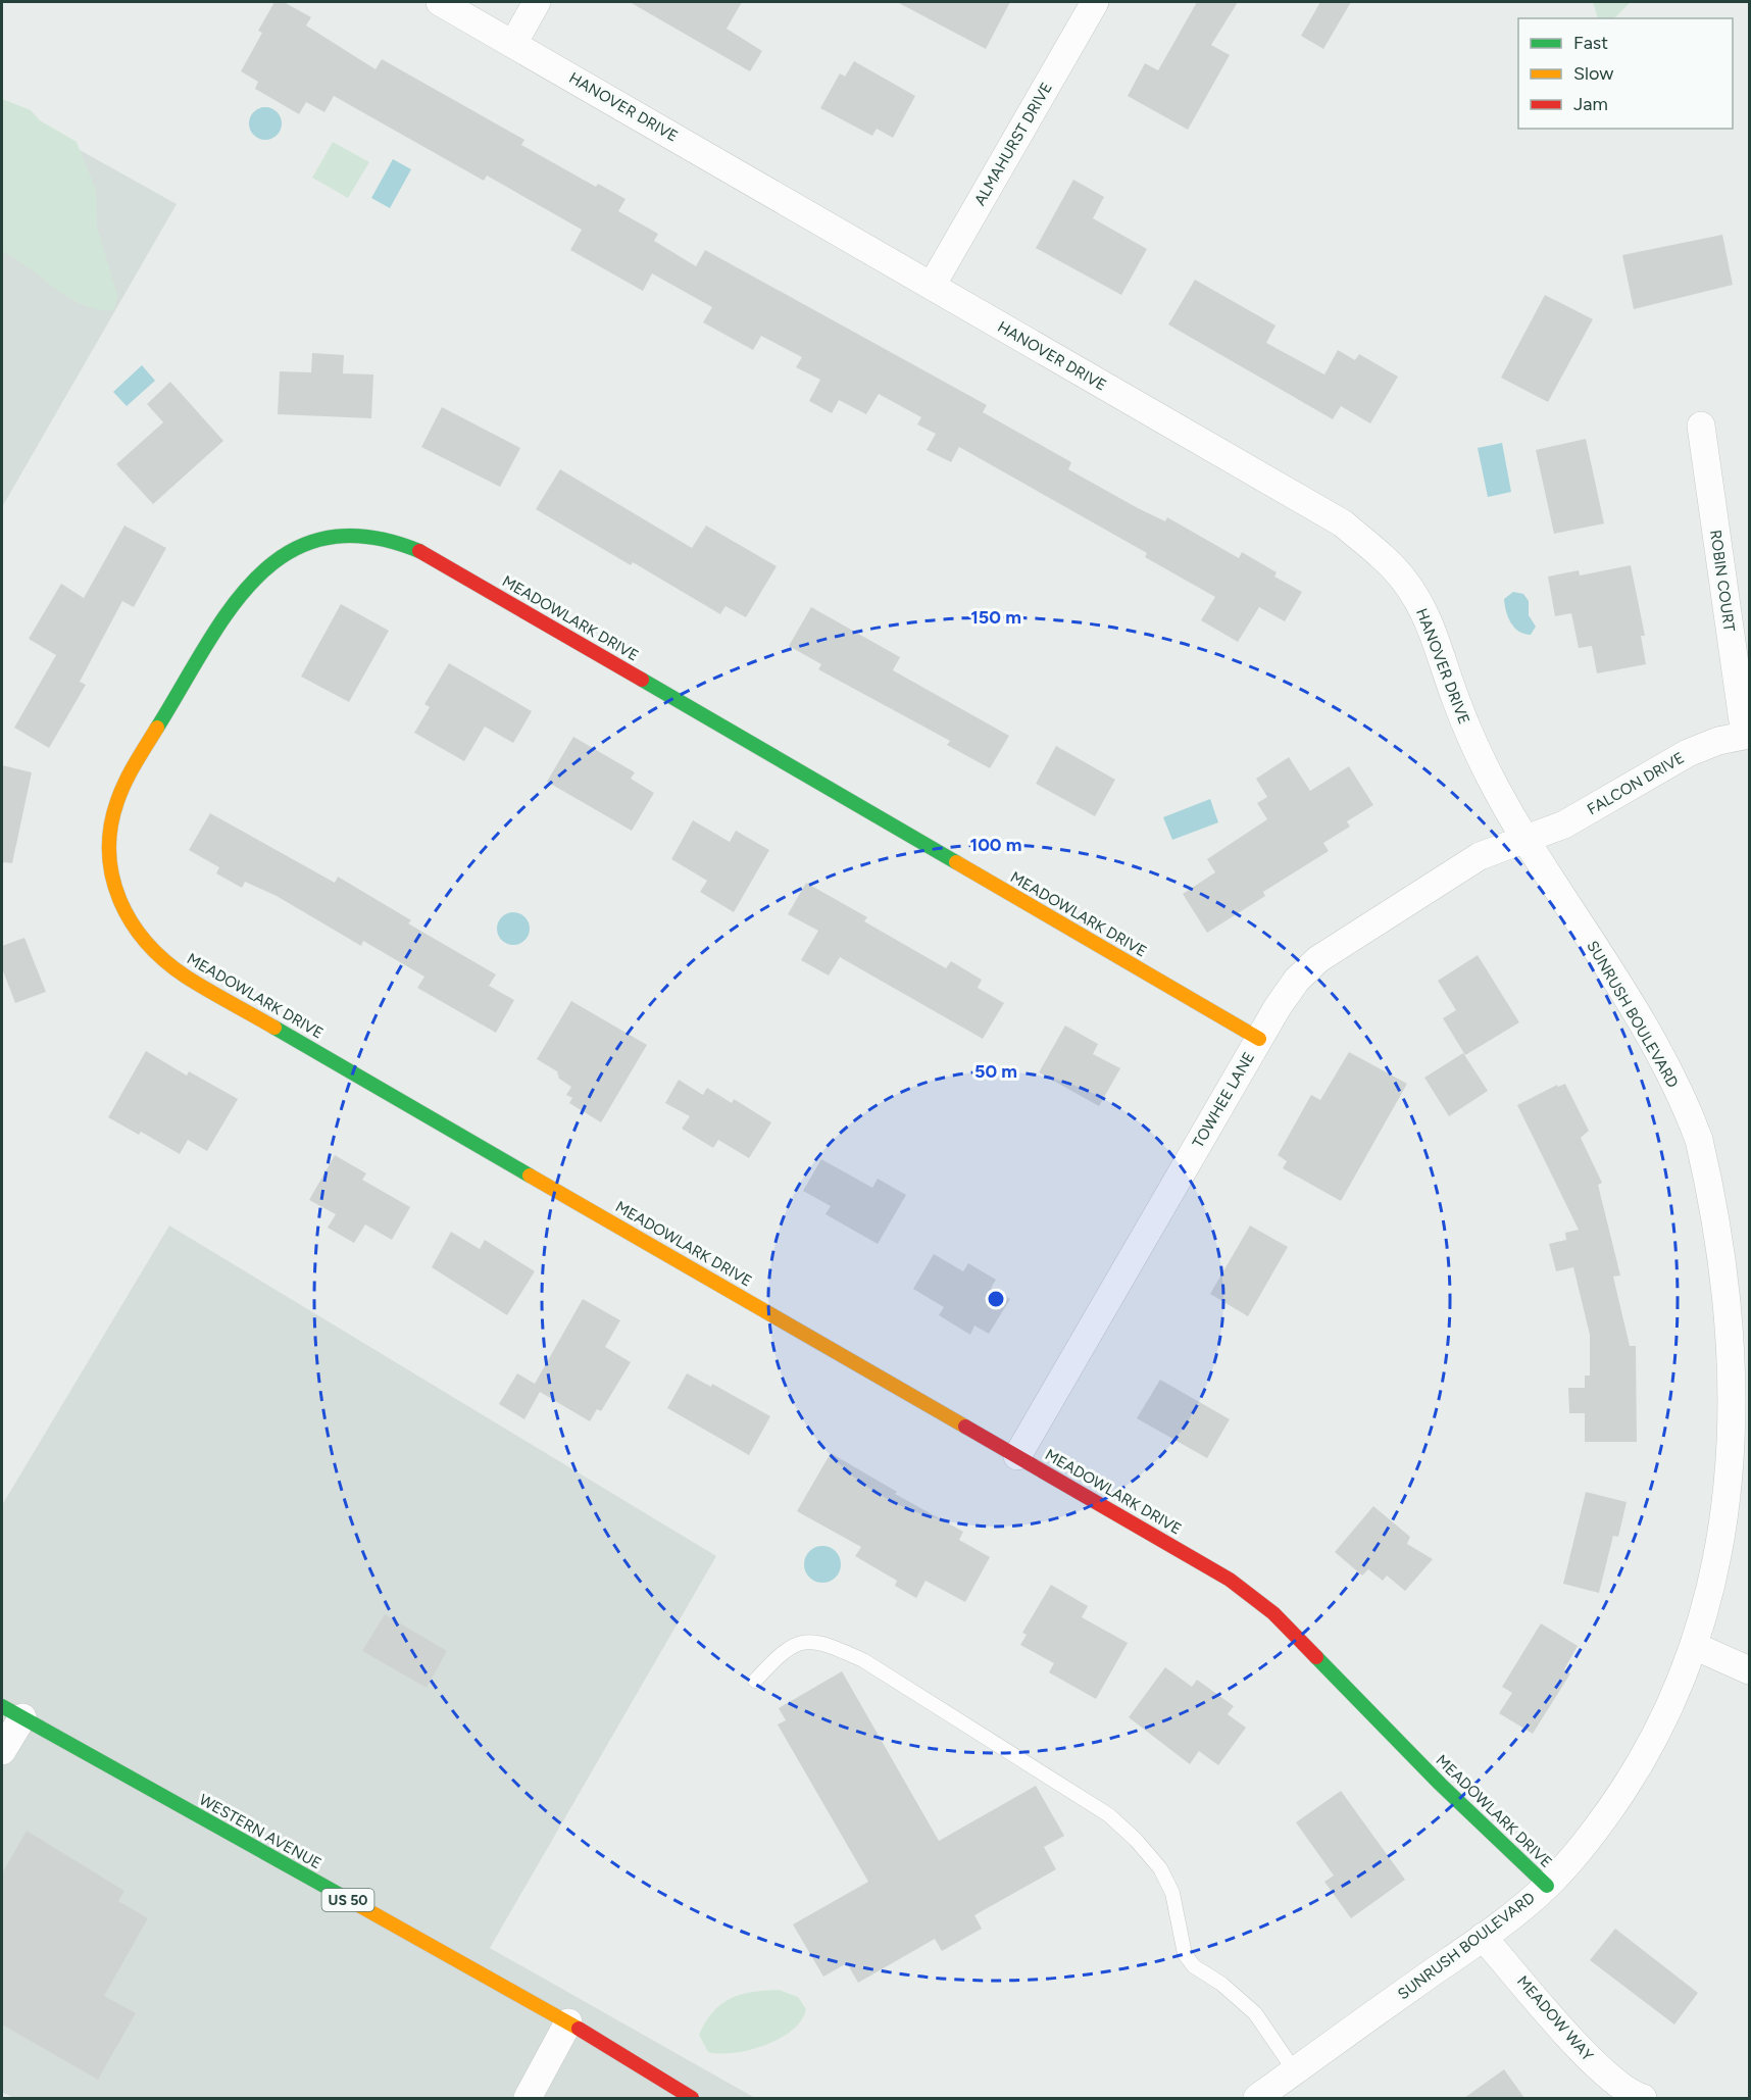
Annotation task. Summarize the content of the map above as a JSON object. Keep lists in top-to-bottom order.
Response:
{
  "streets": {
    "street": [
      "HANOVER DRIVE",
      "ALMAHURST DRIVE",
      "ROBIN COURT",
      "MEADOWLARK DRIVE",
      "FALCON DRIVE",
      "SUNRUSH BOULEVARD",
      "TOWHEE LANE",
      "WESTERN AVENUE",
      "US 50",
      "MEADOW WAY"
    ]
  },
  "crossings": [
    ["HANOVER DRIVE", "ALMAHURST DRIVE"],
    ["HANOVER DRIVE", "FALCON DRIVE"],
    ["HANOVER DRIVE", "SUNRUSH BOULEVARD"],
    ["HANOVER DRIVE", "TOWHEE LANE"],
    ["ROBIN COURT", "FALCON DRIVE"],
    ["MEADOWLARK DRIVE", "SUNRUSH BOULEVARD"],
    ["MEADOWLARK DRIVE", "TOWHEE LANE"],
    ["FALCON DRIVE", "SUNRUSH BOULEVARD"],
    ["FALCON DRIVE", "TOWHEE LANE"],
    ["SUNRUSH BOULEVARD", "TOWHEE LANE"],
    ["SUNRUSH BOULEVARD", "MEADOW WAY"]
  ],
  "legend": ["Fast", "Slow", "Jam"],
  "rings": ["150 m", "100 m", "50 m"]
}
